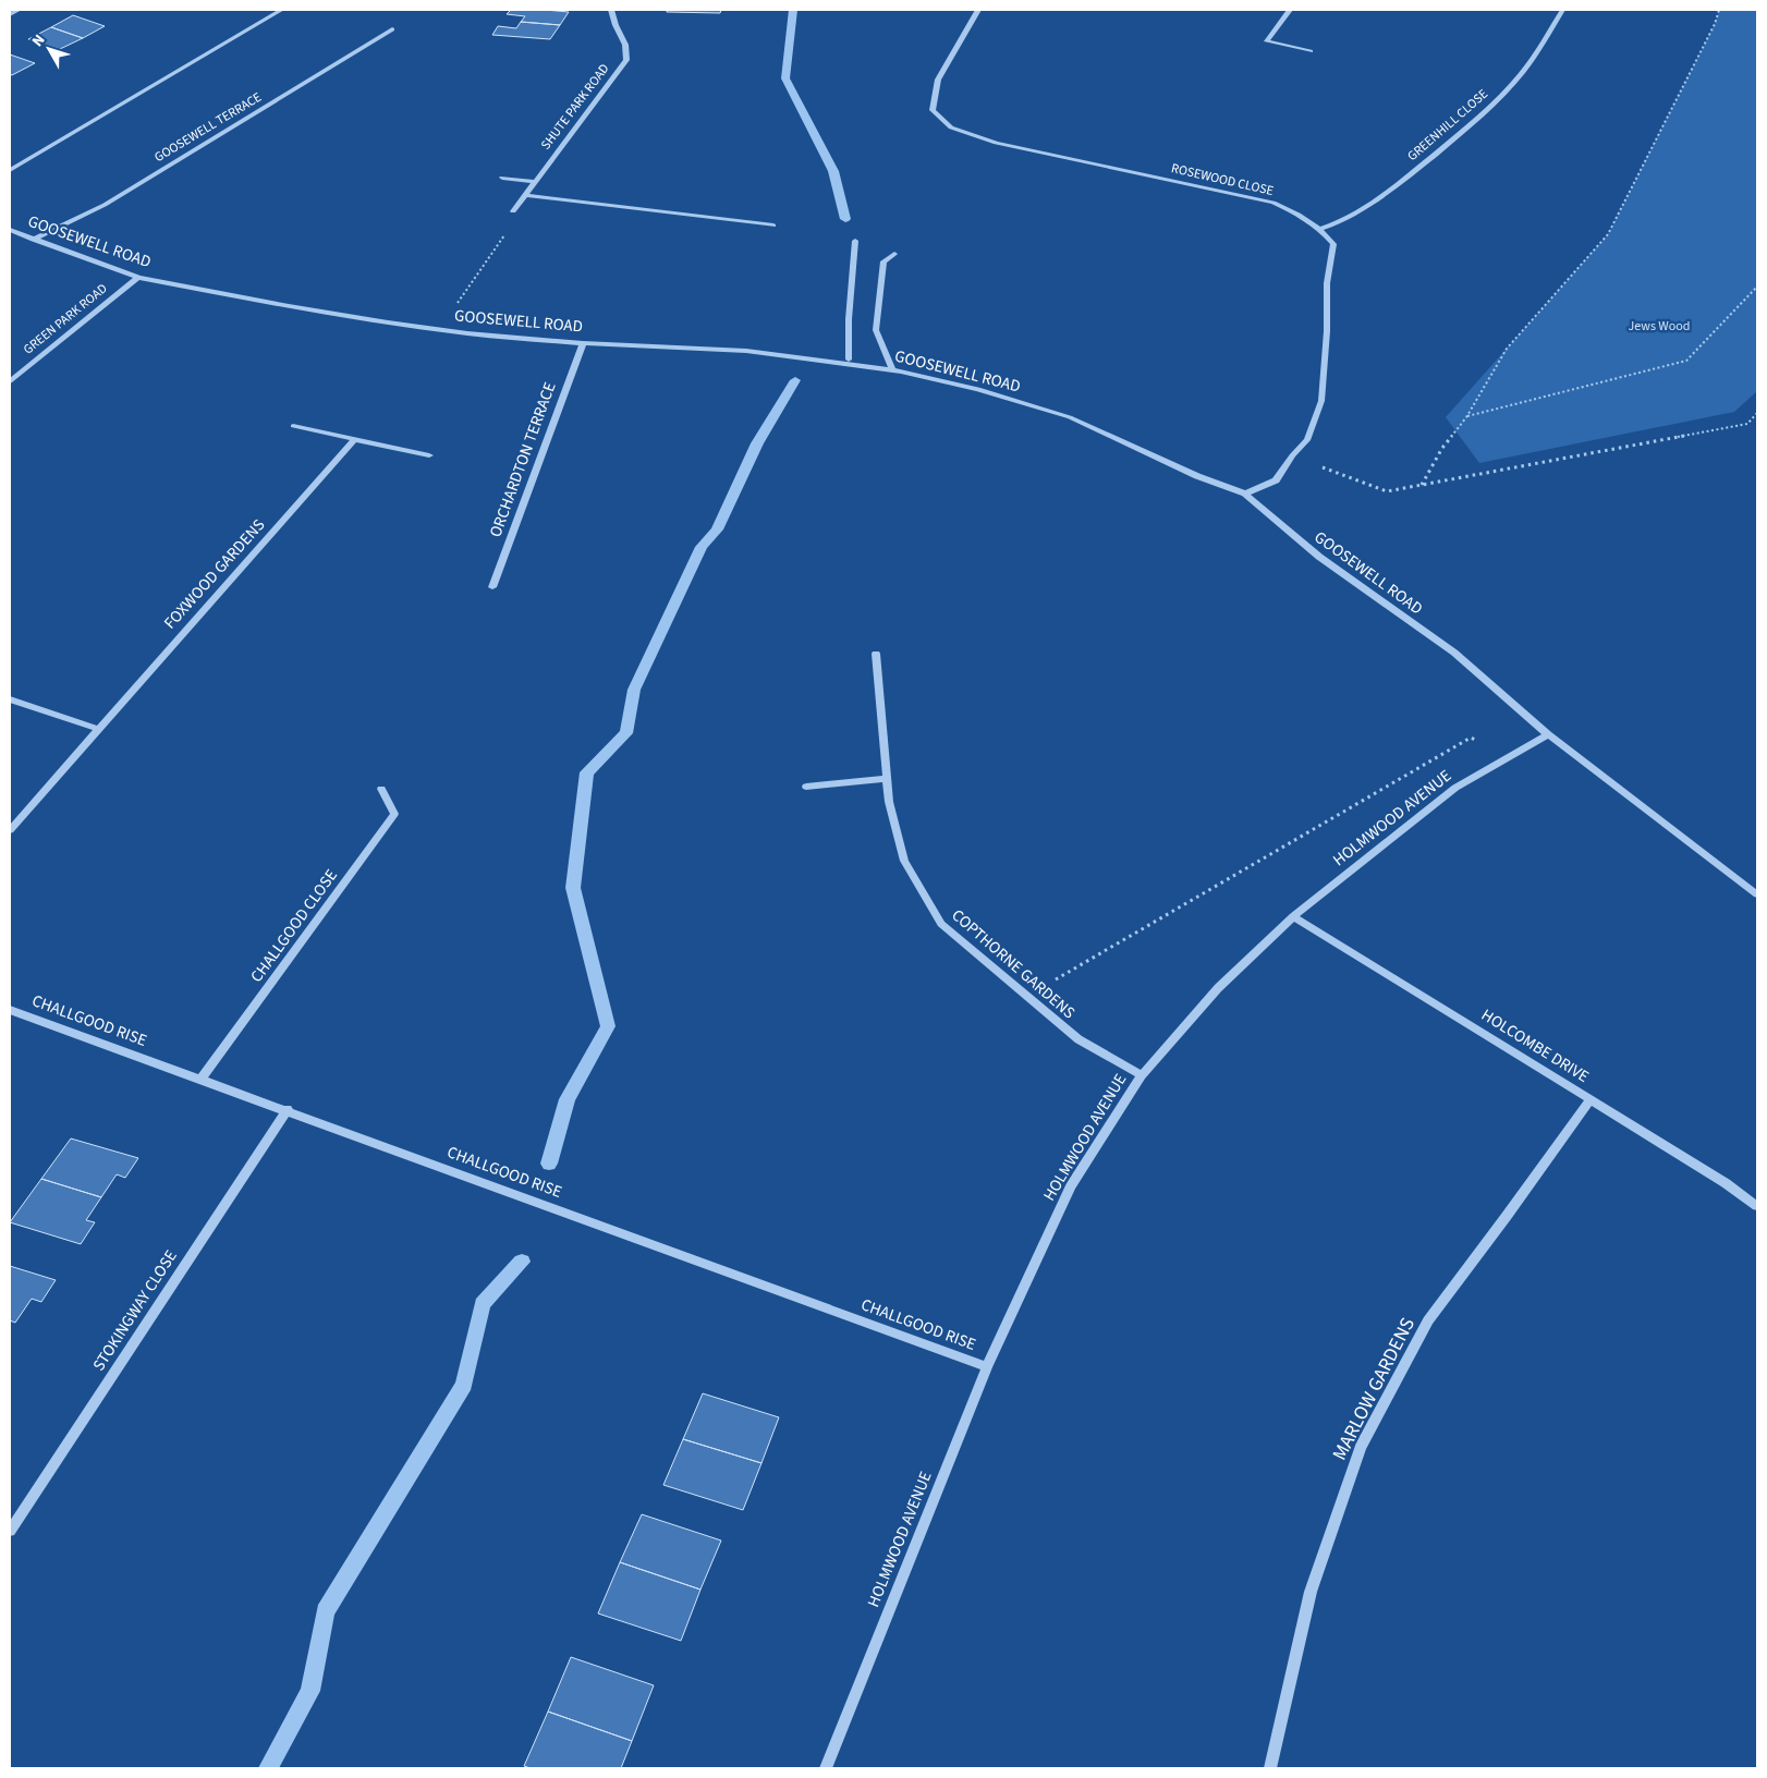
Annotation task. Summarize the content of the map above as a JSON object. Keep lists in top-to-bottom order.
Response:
{
  "streets": {
    "street": [
      "SHUTE PARK ROAD",
      "GREENHILL CLOSE",
      "GOOSEWELL TERRACE",
      "ROSEWOOD CLOSE",
      "GOOSEWELL ROAD",
      "GREEN PARK ROAD",
      "ORCHARDTON TERRACE",
      "FOXWOOD GARDENS",
      "HOLMWOOD AVENUE",
      "CHALLGOOD CLOSE",
      "COPTHORNE GARDENS",
      "CHALLGOOD RISE",
      "HOLCOMBE DRIVE",
      "STOKINGWAY CLOSE",
      "MARLOW GARDENS"
    ]
  },
  "crossings": [
    ["GREENHILL CLOSE", "ROSEWOOD CLOSE"],
    ["GOOSEWELL TERRACE", "GOOSEWELL ROAD"],
    ["GOOSEWELL ROAD", "GREEN PARK ROAD"],
    ["GOOSEWELL ROAD", "ORCHARDTON TERRACE"],
    ["GOOSEWELL ROAD", "HOLMWOOD AVENUE"],
    ["HOLMWOOD AVENUE", "COPTHORNE GARDENS"],
    ["HOLMWOOD AVENUE", "CHALLGOOD RISE"],
    ["HOLMWOOD AVENUE", "HOLCOMBE DRIVE"],
    ["CHALLGOOD CLOSE", "CHALLGOOD RISE"],
    ["CHALLGOOD RISE", "STOKINGWAY CLOSE"],
    ["HOLCOMBE DRIVE", "MARLOW GARDENS"]
  ],
  "parks": ["Jews Wood"],
  "north": "top left"
}
